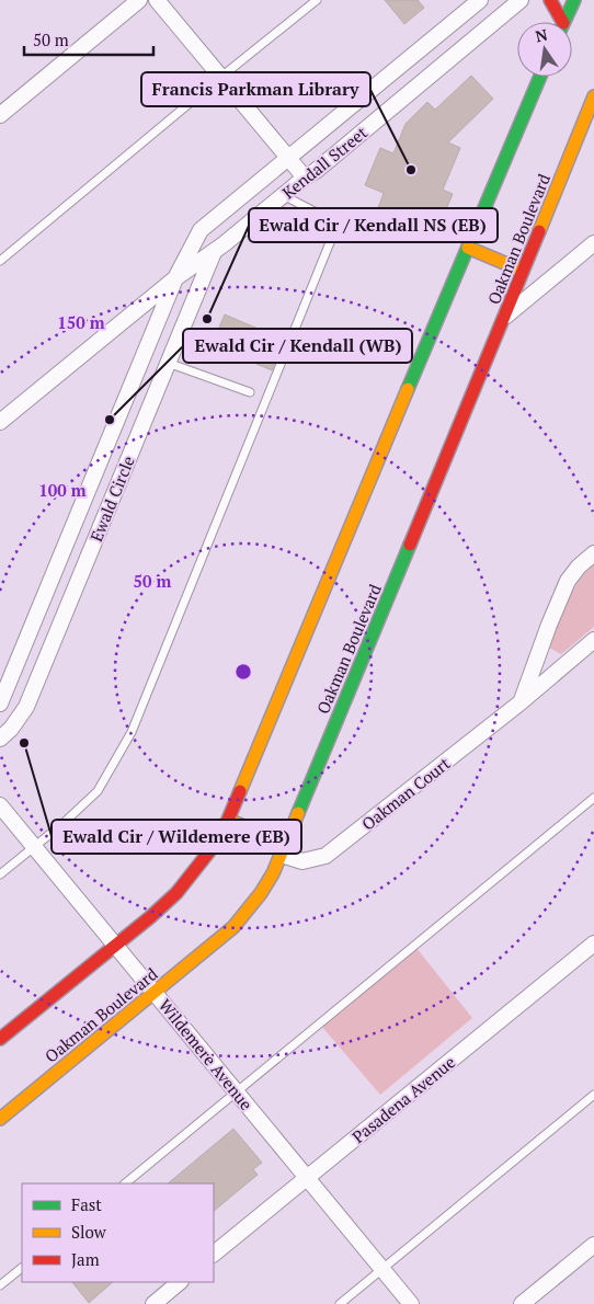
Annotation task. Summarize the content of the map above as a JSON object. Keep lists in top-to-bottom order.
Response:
{
  "streets": {
    "street": [
      "Kendall Street",
      "Oakman Boulevard",
      "Ewald Circle",
      "Oakman Court",
      "Wildemere Avenue",
      "Pasadena Avenue"
    ]
  },
  "crossings": [
    ["Kendall Street", "Ewald Circle"],
    ["Oakman Boulevard", "Oakman Court"],
    ["Oakman Boulevard", "Wildemere Avenue"],
    ["Wildemere Avenue", "Pasadena Avenue"]
  ],
  "places": [
    "Francis Parkman Library",
    "Ewald Cir / Kendall NS (EB)",
    "Ewald Cir / Kendall (WB)",
    "Ewald Cir / Wildemere (EB)"
  ],
  "legend": ["Fast", "Slow", "Jam"],
  "scale_bar": "50 m",
  "north": "top",
  "rings": ["150 m", "100 m", "50 m"]
}
